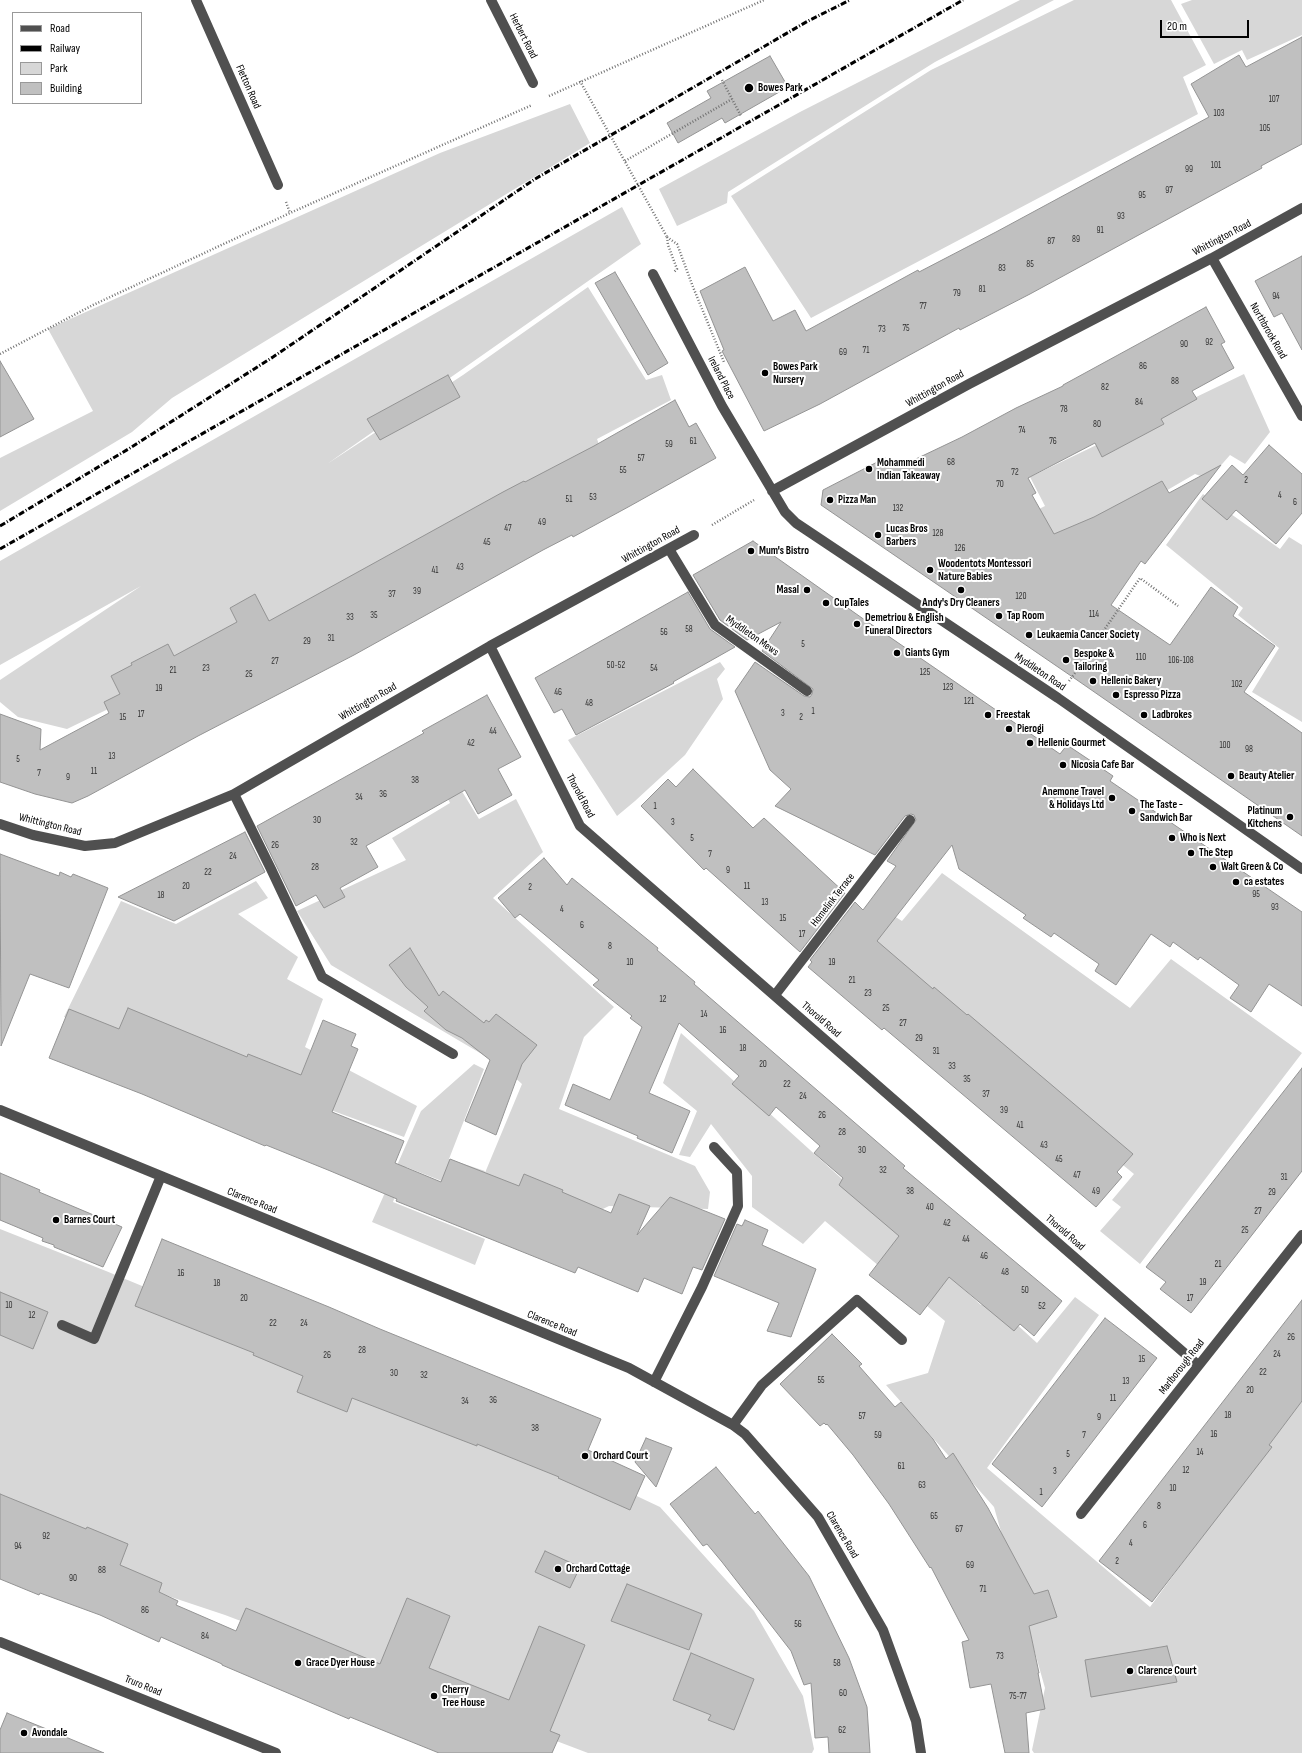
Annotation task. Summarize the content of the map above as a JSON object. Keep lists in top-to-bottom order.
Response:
{
  "streets": {
    "street": [
      "Herbert Road",
      "Fletton Road",
      "Whittington Road",
      "Northbrook Road",
      "Ireland Place",
      "Myddleton Mews",
      "Myddleton Road",
      "Thorold Road",
      "Homelink Terrace",
      "Clarence Road",
      "Marlborough Road",
      "Truro Road"
    ]
  },
  "crossings": [
    ["Whittington Road", "Northbrook Road"],
    ["Whittington Road", "Ireland Place"],
    ["Whittington Road", "Myddleton Mews"],
    ["Whittington Road", "Myddleton Road"],
    ["Whittington Road", "Thorold Road"],
    ["Ireland Place", "Myddleton Road"],
    ["Thorold Road", "Homelink Terrace"],
    ["Thorold Road", "Marlborough Road"]
  ],
  "places": [
    "Bowes Park",
    "Bowes Park Nursery",
    "Mohammedi Indian Takeaway",
    "Pizza Man",
    "Lucas Bros Barbers",
    "Mum's Bistro",
    "Woodentots Montessori Nature Babies",
    "Masal",
    "Andy's Dry Cleaners",
    "CupTales",
    "Tap Room",
    "Demetriou & English Funeral Directors",
    "Leukaemia Cancer Society",
    "Giants Gym",
    "Bespoke & Tailoring",
    "Hellenic Bakery",
    "Espresso Pizza",
    "Freestak",
    "Ladbrokes",
    "Pierogi",
    "Hellenic Gourmet",
    "Nicosia Cafe Bar",
    "Beauty Atelier",
    "Anemone Travel & Holidays Ltd",
    "The Taste - Sandwich Bar",
    "Platinum Kitchens",
    "Who is Next",
    "The Step",
    "Walt Green & Co",
    "ca estates",
    "Barnes Court",
    "Orchard Court",
    "Orchard Cottage",
    "Grace Dyer House",
    "Clarence Court",
    "Cherry Tree House",
    "Avondale"
  ],
  "house_numbers": [
    "107",
    "103",
    "105",
    "101",
    "99",
    "97",
    "95",
    "93",
    "91",
    "89",
    "87",
    "85",
    "83",
    "81",
    "79",
    "94",
    "77",
    "75",
    "73",
    "92",
    "90",
    "71",
    "69",
    "86",
    "88",
    "82",
    "84",
    "78",
    "80",
    "74",
    "61",
    "76",
    "59",
    "57",
    "68",
    "55",
    "72",
    "2",
    "70",
    "4",
    "53",
    "51",
    "6",
    "132",
    "49",
    "47",
    "128",
    "45",
    "126",
    "43",
    "41",
    "39",
    "37",
    "120",
    "114",
    "35",
    "33",
    "58",
    "56",
    "31",
    "29",
    "5",
    "110",
    "106-108",
    "27",
    "50-52",
    "23",
    "54",
    "21",
    "125",
    "25",
    "102",
    "123",
    "19",
    "46",
    "121",
    "48",
    "1",
    "3",
    "17",
    "15",
    "2",
    "44",
    "42",
    "100",
    "98",
    "13",
    "5",
    "11",
    "7",
    "9",
    "38",
    "36",
    "34",
    "1",
    "30",
    "3",
    "5",
    "32",
    "26",
    "7",
    "24",
    "28",
    "9",
    "22",
    "20",
    "11",
    "2",
    "95",
    "18",
    "13",
    "93",
    "4",
    "15",
    "6",
    "17",
    "8",
    "10",
    "19",
    "21",
    "23",
    "12",
    "25",
    "14",
    "27",
    "16",
    "29",
    "18",
    "31",
    "20",
    "33",
    "35",
    "22",
    "37",
    "24",
    "39",
    "26",
    "41",
    "28",
    "43",
    "30",
    "45",
    "32",
    "47",
    "31",
    "38",
    "49",
    "29",
    "40",
    "27",
    "42",
    "25",
    "44",
    "46",
    "21",
    "48",
    "16",
    "19",
    "18",
    "50",
    "20",
    "17",
    "10",
    "52",
    "12",
    "22",
    "24",
    "26",
    "28",
    "24",
    "26",
    "15",
    "22",
    "30",
    "32",
    "55",
    "13",
    "20",
    "11",
    "36",
    "34",
    "18",
    "57",
    "9",
    "38",
    "16",
    "59",
    "7",
    "14",
    "5",
    "61",
    "12",
    "3",
    "63",
    "10",
    "1",
    "8",
    "65",
    "6",
    "67",
    "92",
    "4",
    "94",
    "2",
    "69",
    "88",
    "90",
    "71",
    "86",
    "56",
    "84",
    "73",
    "58",
    "60",
    "75-77",
    "62"
  ],
  "legend": [
    "Road",
    "Railway",
    "Park",
    "Building"
  ],
  "scale_bar": "20 m"
}
